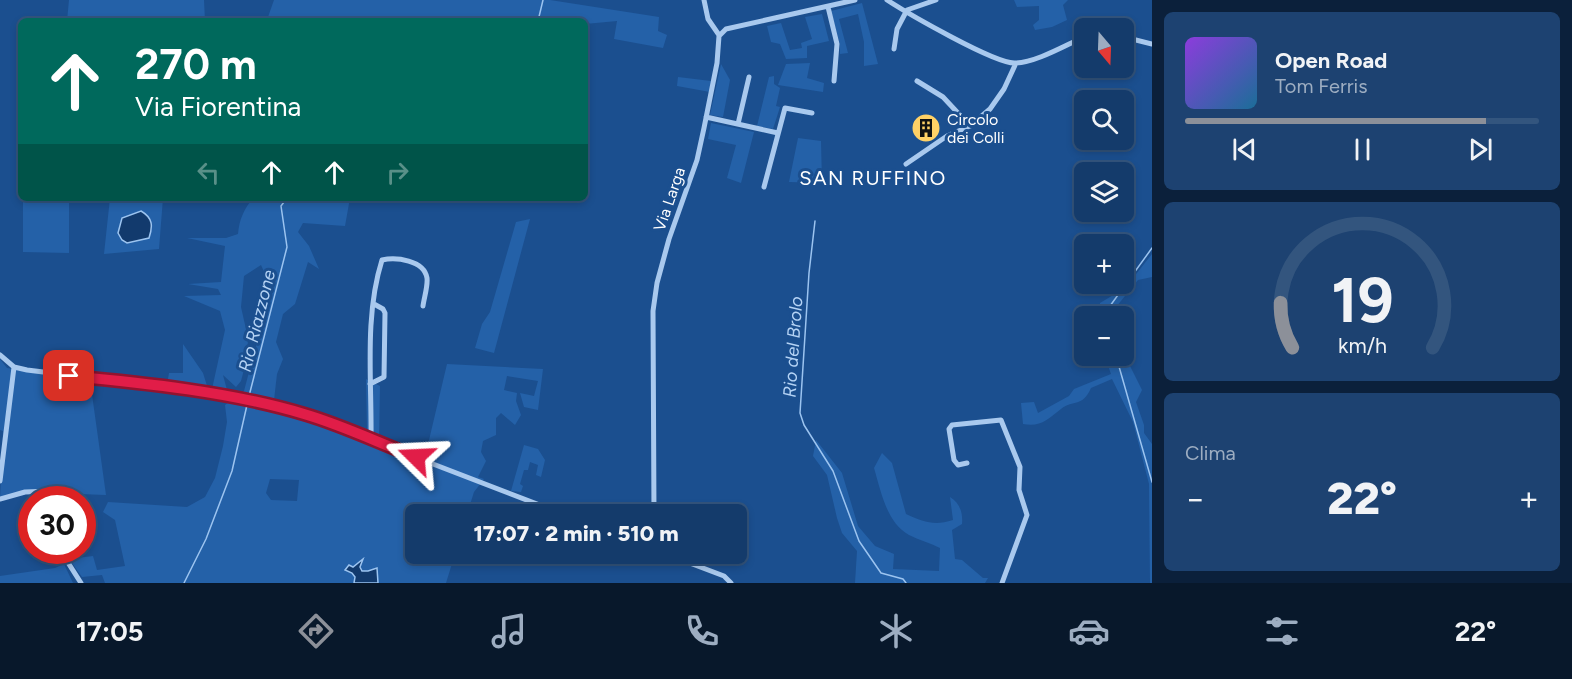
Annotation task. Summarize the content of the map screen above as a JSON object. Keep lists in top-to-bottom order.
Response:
{
  "streets": {
    "street": ["Via Larga"]
  },
  "districts": ["SAN RUFFINO"],
  "water": ["Rio Riazzone", "Rio del Brolo"],
  "places": {
    "building": ["Circolo dei Colli"]
  },
  "north": "bottom",
  "page": {
    "map_buttons": ["+", "−"],
    "turn": ["270 m", "Via Fiorentina"],
    "song": ["Open Road", "Tom Ferris"],
    "tile": "Clima",
    "heat": ["−", "22°", "+"],
    "limit": "30",
    "trip": "17:07 · 2 min · 510 m",
    "tabs": ["17:05", "22°"],
    "gauge": ["19", "km/h"]
  }
}
